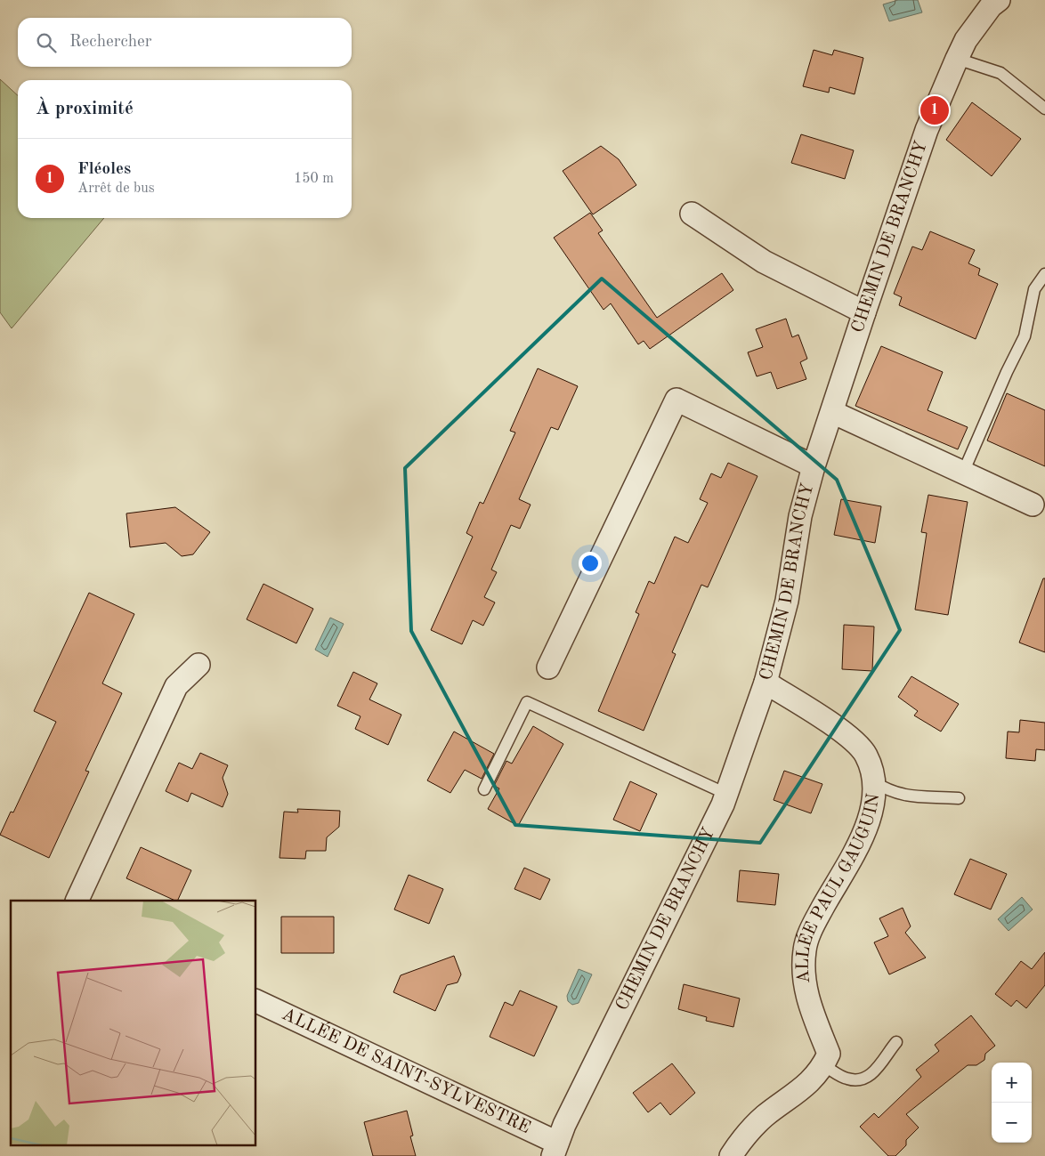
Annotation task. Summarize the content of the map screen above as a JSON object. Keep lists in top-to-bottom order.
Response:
{
  "streets": {
    "street": ["CHEMIN DE BRANCHY", "ALLÉE PAUL GAUGUIN", "ALLÉE DE SAINT-SYLVESTRE"]
  },
  "crossings": [
    ["CHEMIN DE BRANCHY", "ALLÉE PAUL GAUGUIN"],
    ["CHEMIN DE BRANCHY", "ALLÉE DE SAINT-SYLVESTRE"]
  ],
  "page": {
    "search": "Rechercher",
    "heading": "À proximité",
    "pins": "1",
    "list": [
      {
        "mark": "1",
        "name": "Fléoles",
        "note": "Arrêt de bus",
        "value": "150 m"
      }
    ],
    "map_buttons": ["+", "−"]
  }
}
